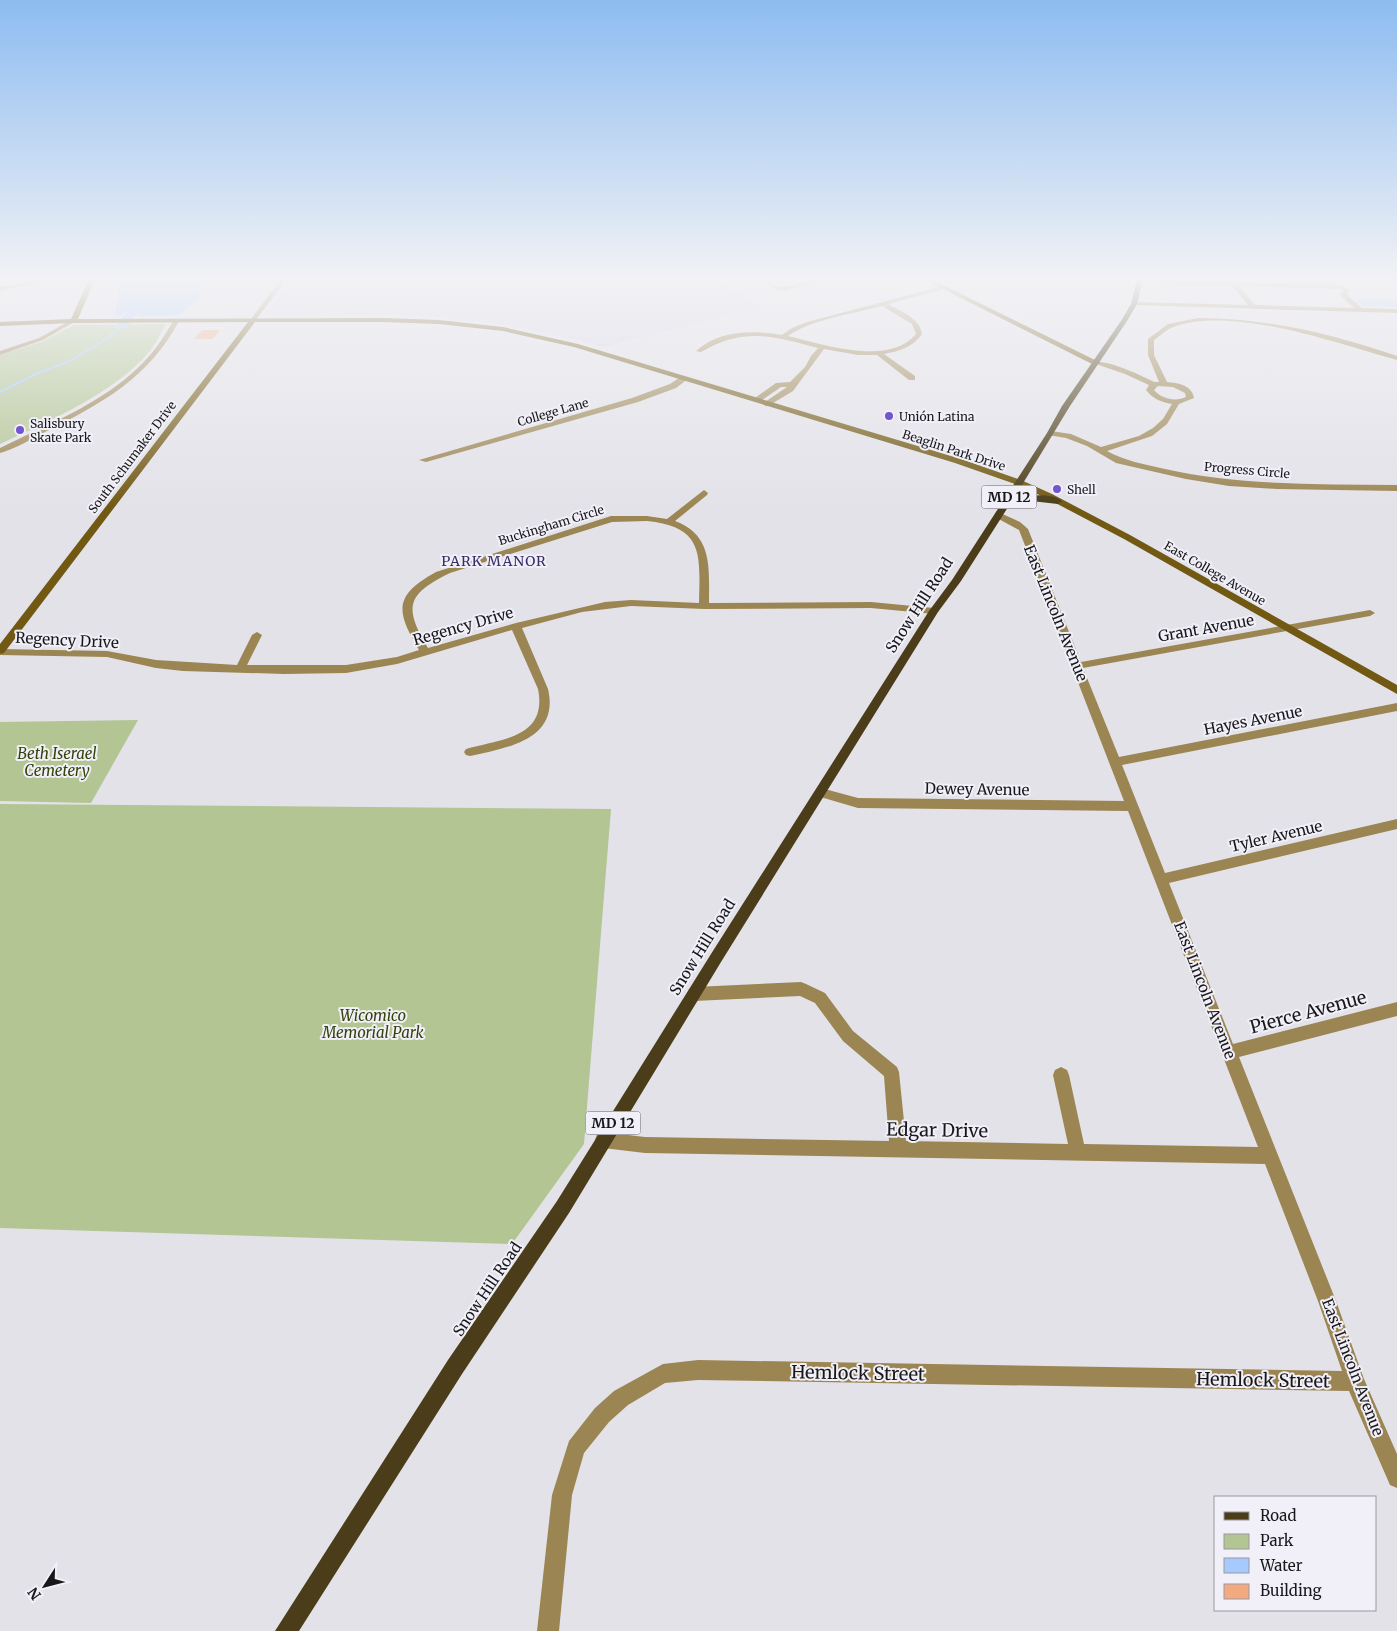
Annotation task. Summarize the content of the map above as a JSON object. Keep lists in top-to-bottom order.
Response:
{
  "streets": {
    "main road": [
      "Beaglin Park Drive",
      "South Schumaker Drive",
      "MD 12",
      "East College Avenue",
      "Snow Hill Road"
    ],
    "street": [
      "College Lane",
      "Progress Circle",
      "Buckingham Circle",
      "East Lincoln Avenue",
      "Regency Drive",
      "Grant Avenue",
      "Hayes Avenue",
      "Dewey Avenue",
      "Tyler Avenue",
      "Pierce Avenue",
      "Edgar Drive",
      "Hemlock Street"
    ]
  },
  "crossings": [
    ["College Lane", "Beaglin Park Drive"],
    ["Beaglin Park Drive", "East College Avenue"],
    ["Beaglin Park Drive", "Snow Hill Road"],
    ["South Schumaker Drive", "Regency Drive"],
    ["Progress Circle", "Snow Hill Road"],
    ["Buckingham Circle", "Regency Drive"],
    ["East College Avenue", "Snow Hill Road"],
    ["East College Avenue", "Grant Avenue"],
    ["Snow Hill Road", "East Lincoln Avenue"],
    ["Snow Hill Road", "Regency Drive"],
    ["Snow Hill Road", "Dewey Avenue"],
    ["Snow Hill Road", "Edgar Drive"],
    ["East Lincoln Avenue", "Grant Avenue"],
    ["East Lincoln Avenue", "Hayes Avenue"],
    ["East Lincoln Avenue", "Dewey Avenue"],
    ["East Lincoln Avenue", "Tyler Avenue"],
    ["East Lincoln Avenue", "Pierce Avenue"],
    ["East Lincoln Avenue", "Edgar Drive"],
    ["East Lincoln Avenue", "Hemlock Street"]
  ],
  "districts": ["PARK MANOR"],
  "parks": ["Beth Iserael Cemetery", "Wicomico Memorial Park"],
  "places": ["Unión Latina", "Salisbury Skate Park", "Shell"],
  "legend": [
    "Road",
    "Park",
    "Water",
    "Building"
  ],
  "north": "bottom left"
}
